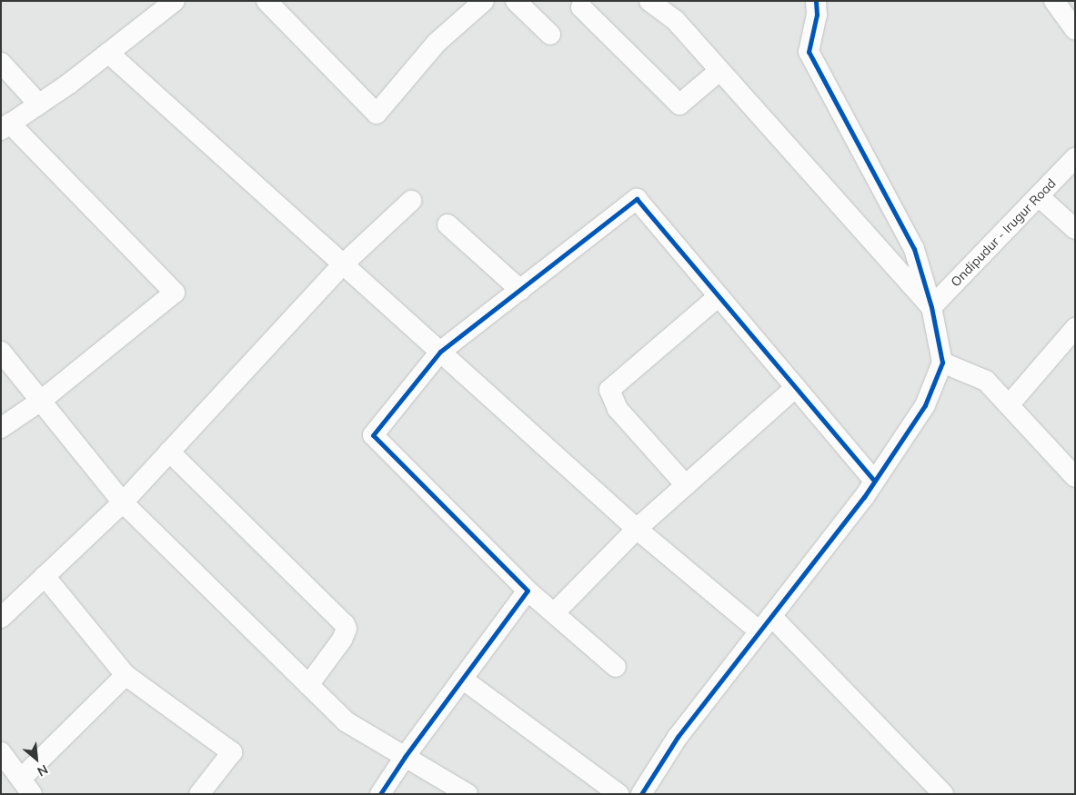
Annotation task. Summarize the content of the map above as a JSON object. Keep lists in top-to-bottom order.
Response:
{
  "streets": {
    "street": ["Ondipudur - Irugur Road"]
  },
  "north": "bottom right"
}
